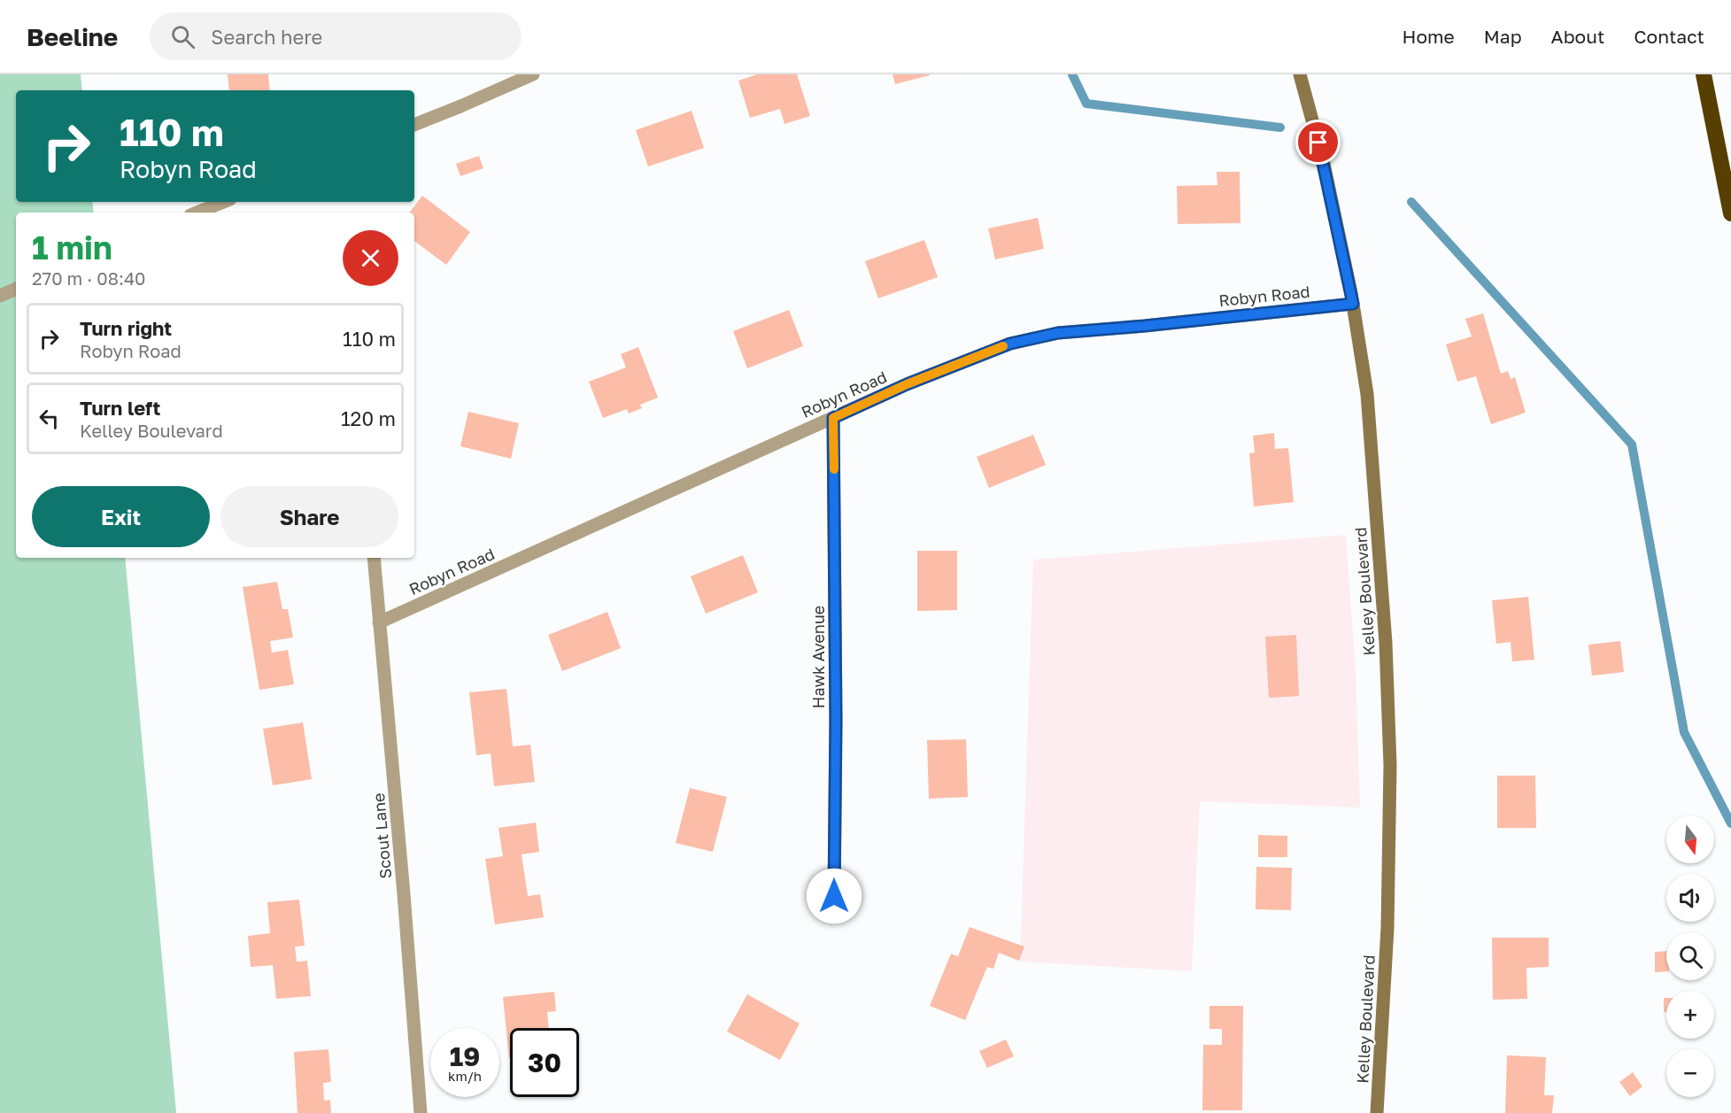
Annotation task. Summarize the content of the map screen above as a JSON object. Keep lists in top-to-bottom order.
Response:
{
  "streets": {
    "main road": ["Kelley Boulevard"],
    "street": ["Robyn Road", "Hawk Avenue", "Scout Lane"]
  },
  "crossings": [
    ["Robyn Road", "Kelley Boulevard"],
    ["Robyn Road", "Hawk Avenue"],
    ["Robyn Road", "Scout Lane"]
  ],
  "north": "bottom",
  "page": {
    "header": "Beeline",
    "search": "Search here",
    "nav": [
      "Home",
      "Map",
      "About",
      "Contact"
    ],
    "turn": ["110 m", "Robyn Road"],
    "heading": ["1 min", "270 m · 08:40"],
    "list": [
      {
        "name": "Turn right",
        "note": "Robyn Road",
        "value": "110 m"
      },
      {
        "name": "Turn left",
        "note": "Kelley Boulevard",
        "value": "120 m"
      }
    ],
    "buttons": ["Exit", "Share"],
    "map_buttons": ["+", "−"],
    "speed": "19 km/h",
    "limit": "30"
  }
}
